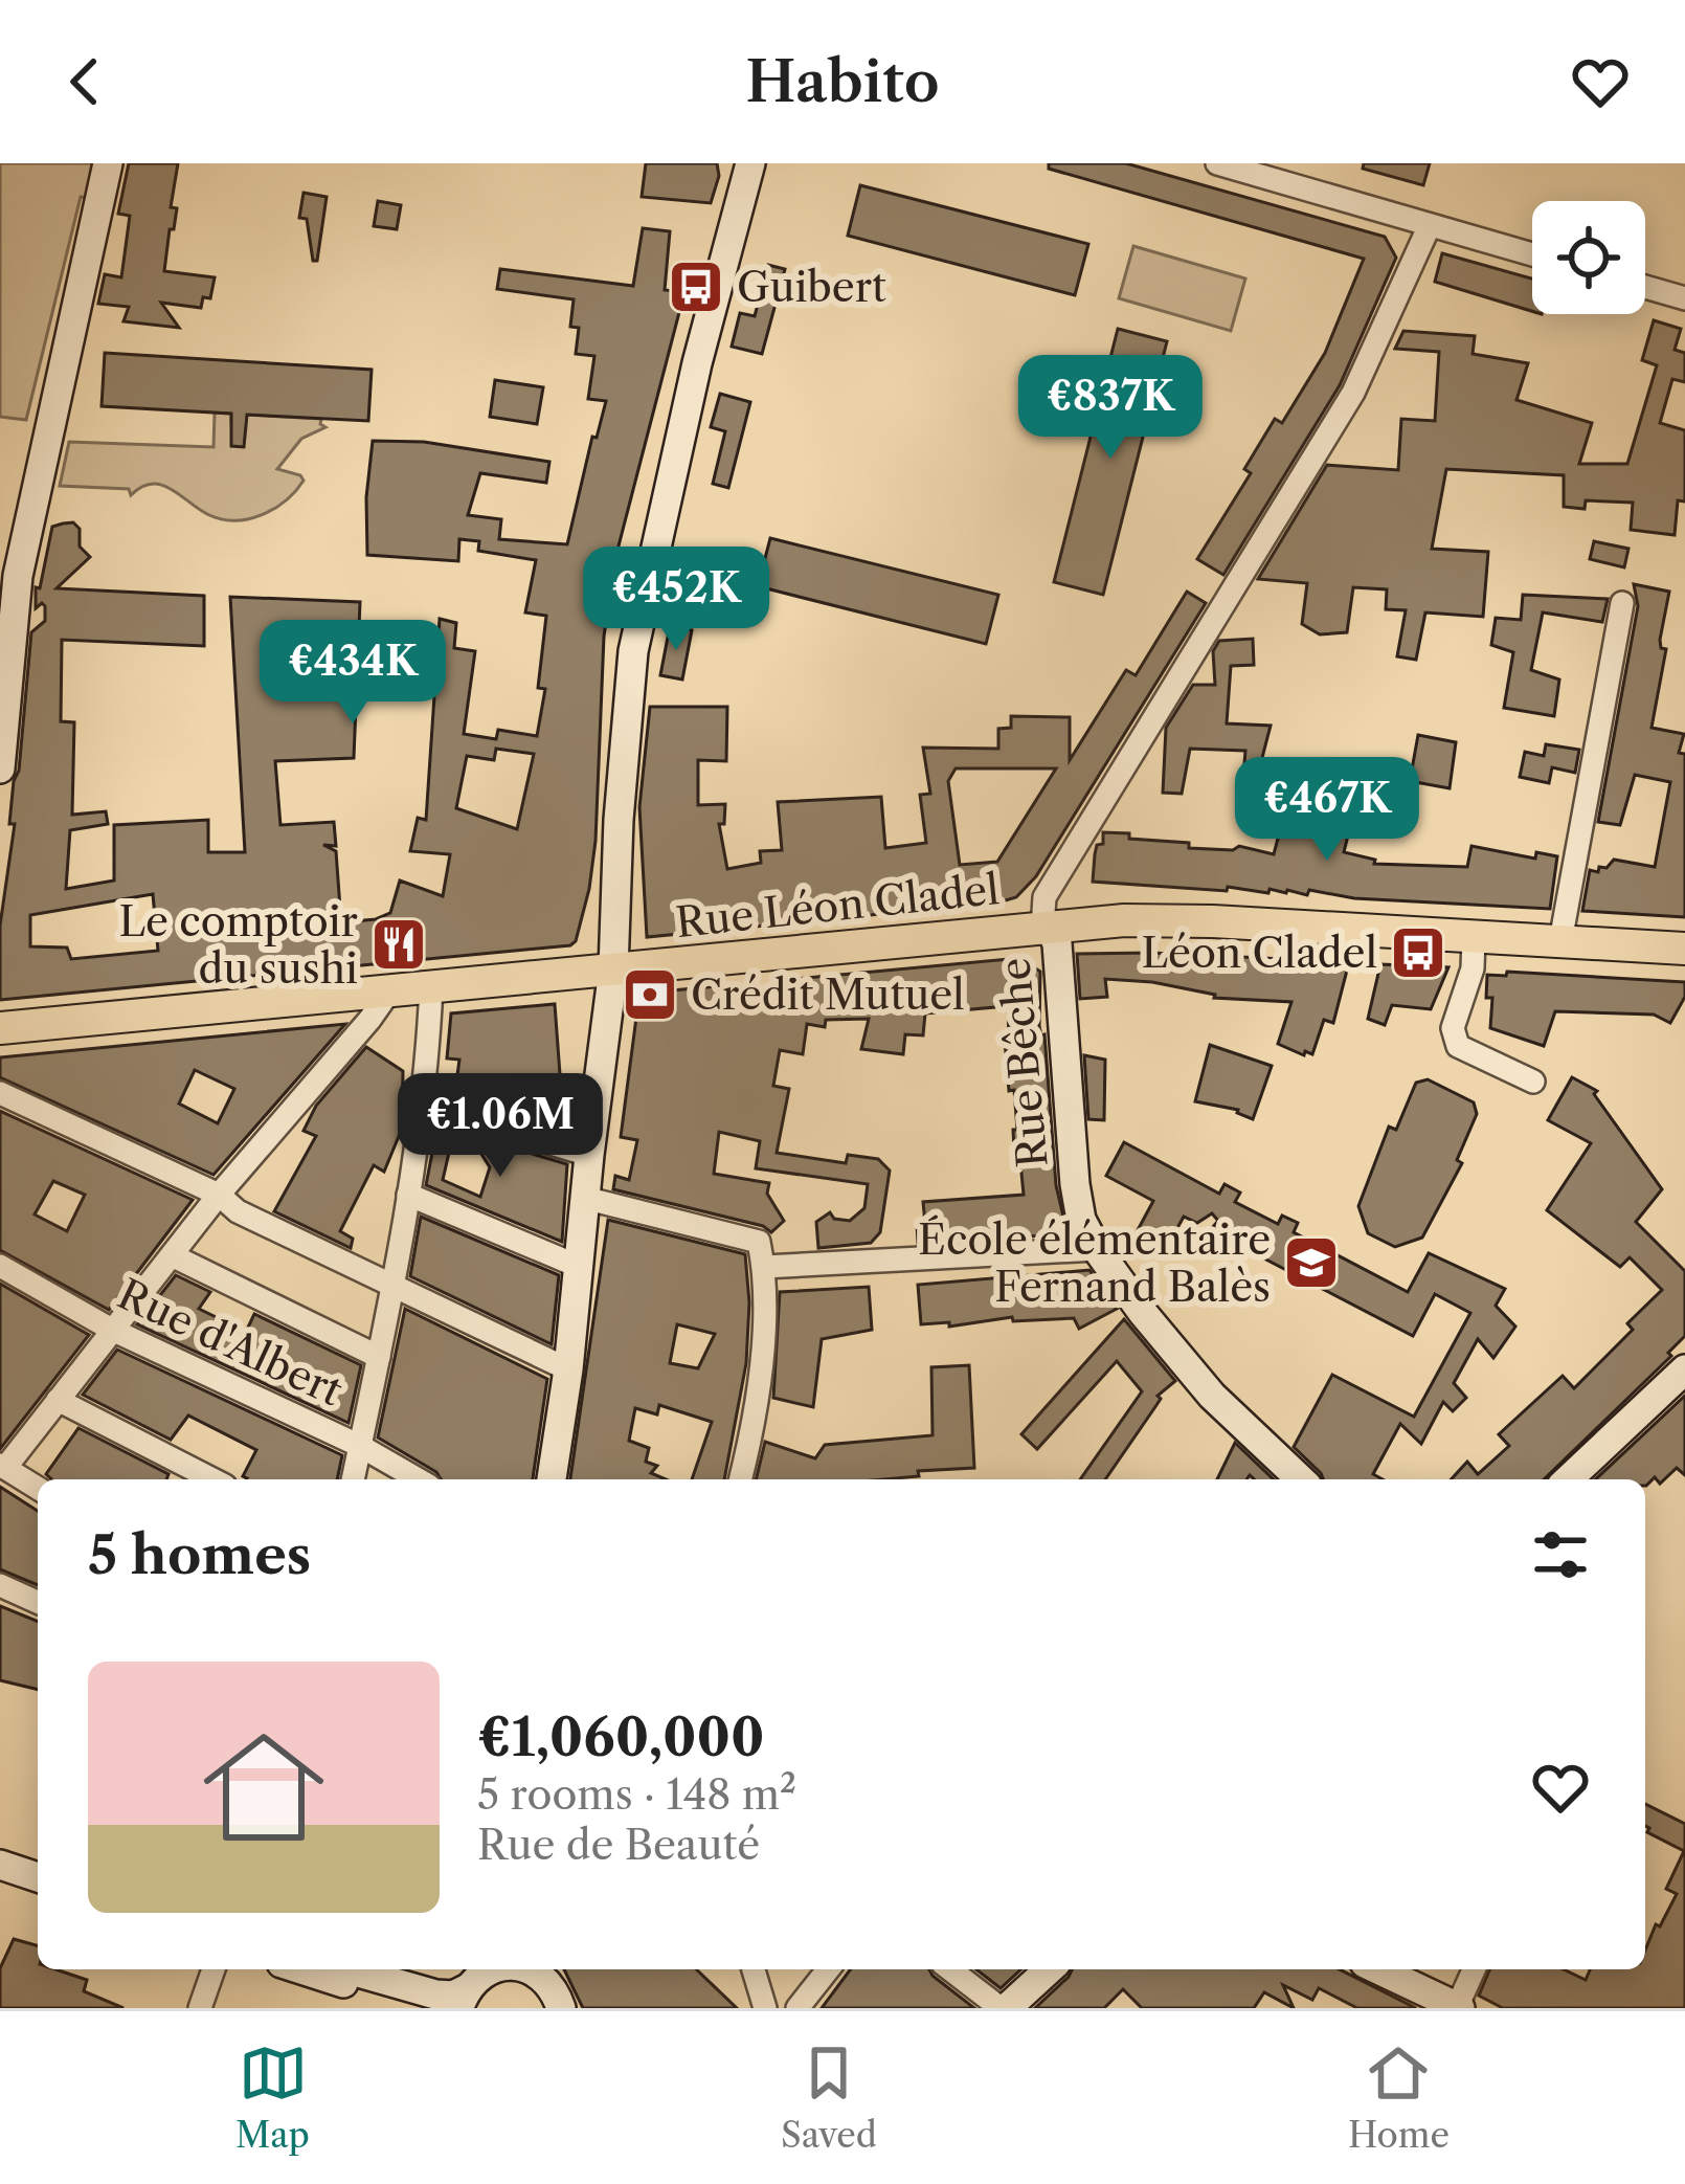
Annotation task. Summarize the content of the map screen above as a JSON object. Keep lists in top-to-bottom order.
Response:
{
  "streets": {
    "main road": ["Rue Léon Cladel"],
    "street": ["Rue Bêche", "Rue d'Albert"]
  },
  "crossings": [
    ["Rue Léon Cladel", "Rue Bêche"]
  ],
  "places": {
    "bus stop": ["Guibert", "Léon Cladel"],
    "restaurant": ["Le comptoir du sushi"],
    "bank": ["Crédit Mutuel"],
    "school or university": ["École élémentaire Fernand Balès"]
  },
  "page": {
    "header": "Habito",
    "price": [
      "€837K",
      "€452K",
      "€434K",
      "€467K",
      "€1.06M"
    ],
    "heading": "5 homes",
    "list": [
      {
        "name": "€1,060,000",
        "note": "5 rooms · 148 m² · Rue de Beauté"
      }
    ],
    "tabs": ["Map", "Saved", "Home"]
  }
}
